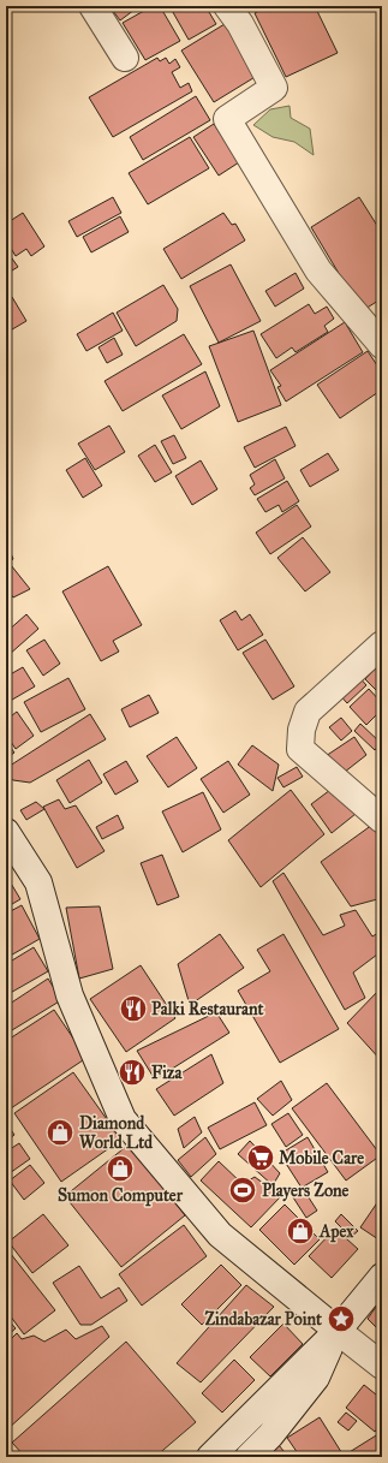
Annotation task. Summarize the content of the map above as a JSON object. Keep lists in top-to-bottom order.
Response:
{
  "places": {
    "restaurant": ["Palki Restaurant", "Fiza"],
    "shop": ["Diamond World Ltd", "Sumon Computer", "Apex"],
    "supermarket": ["Mobile Care"],
    "sports": ["Players Zone"],
    "place": ["Zindabazar Point"]
  }
}
